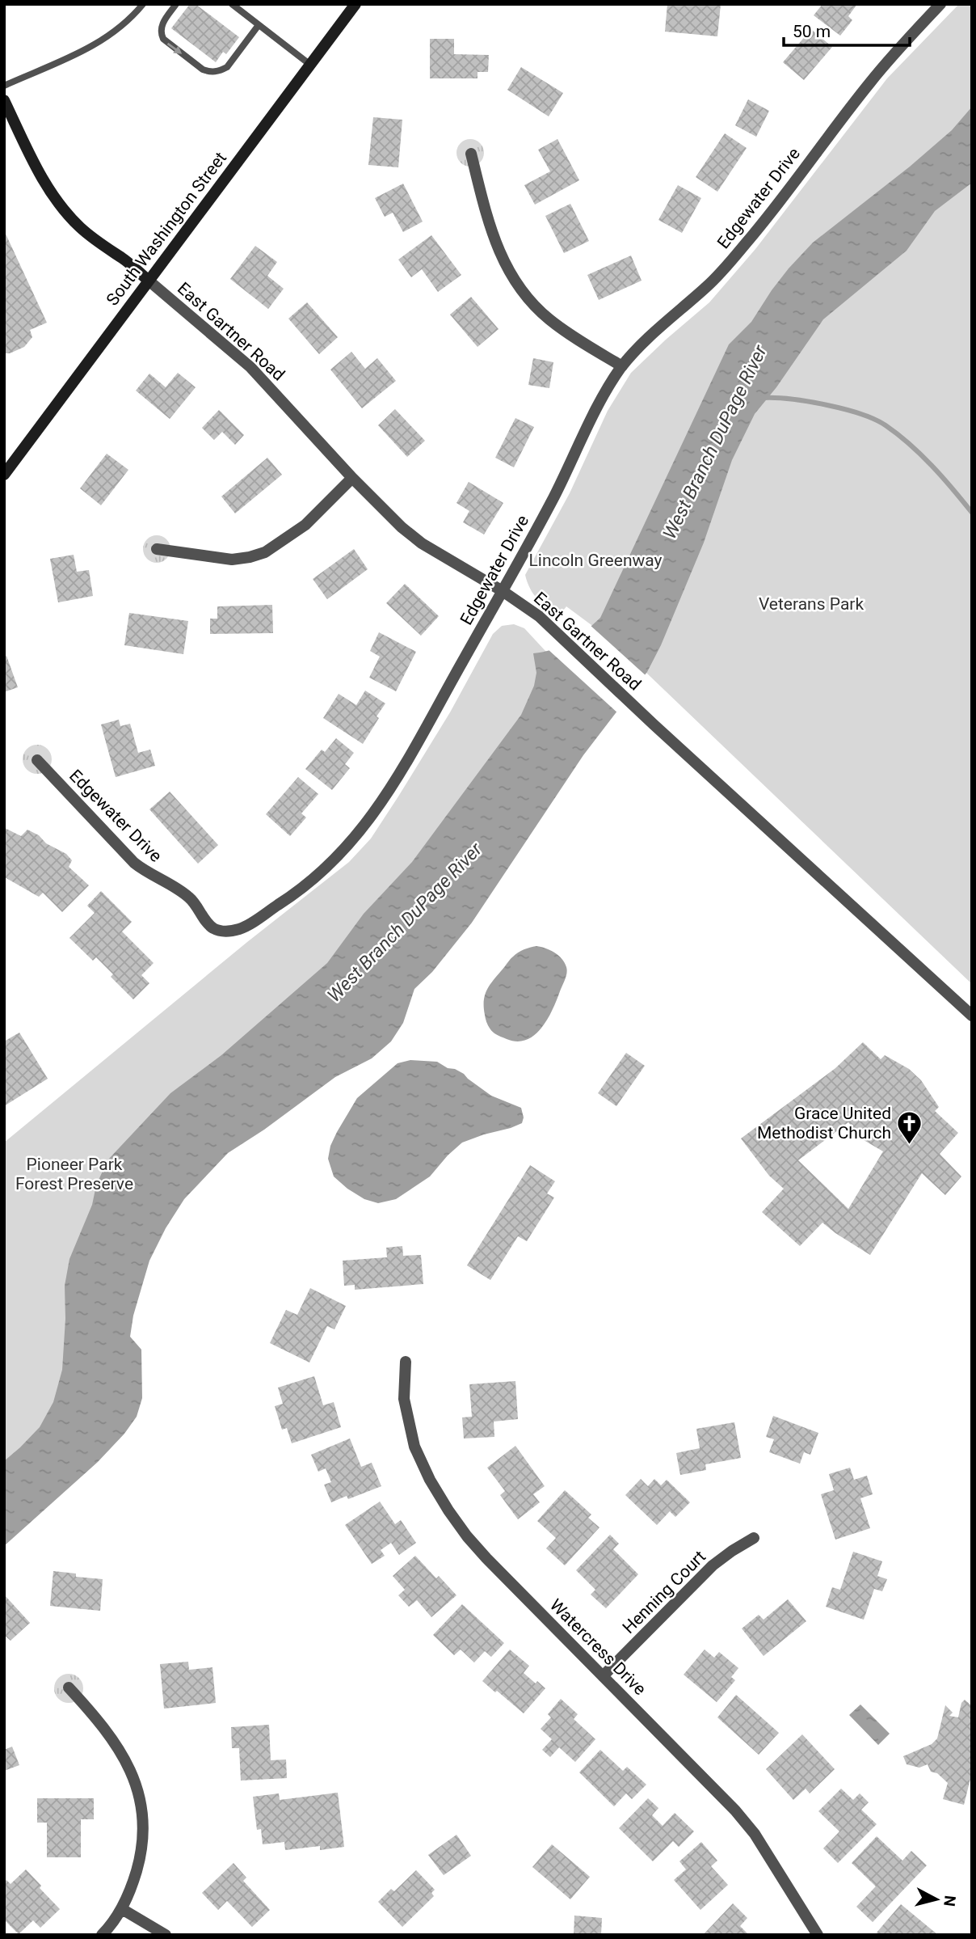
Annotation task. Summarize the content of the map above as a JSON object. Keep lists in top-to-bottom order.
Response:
{
  "streets": {
    "main road": ["South Washington Street"],
    "street": [
      "Edgewater Drive",
      "East Gartner Road",
      "Henning Court",
      "Watercress Drive"
    ]
  },
  "crossings": [
    ["Edgewater Drive", "East Gartner Road"],
    ["South Washington Street", "East Gartner Road"],
    ["Henning Court", "Watercress Drive"]
  ],
  "water": ["West Branch DuPage River"],
  "parks": ["Lincoln Greenway", "Veterans Park", "Pioneer Park Forest Preserve"],
  "places": {
    "church": ["Grace United Methodist Church"]
  },
  "scale_bar": "50 m",
  "north": "right"
}
